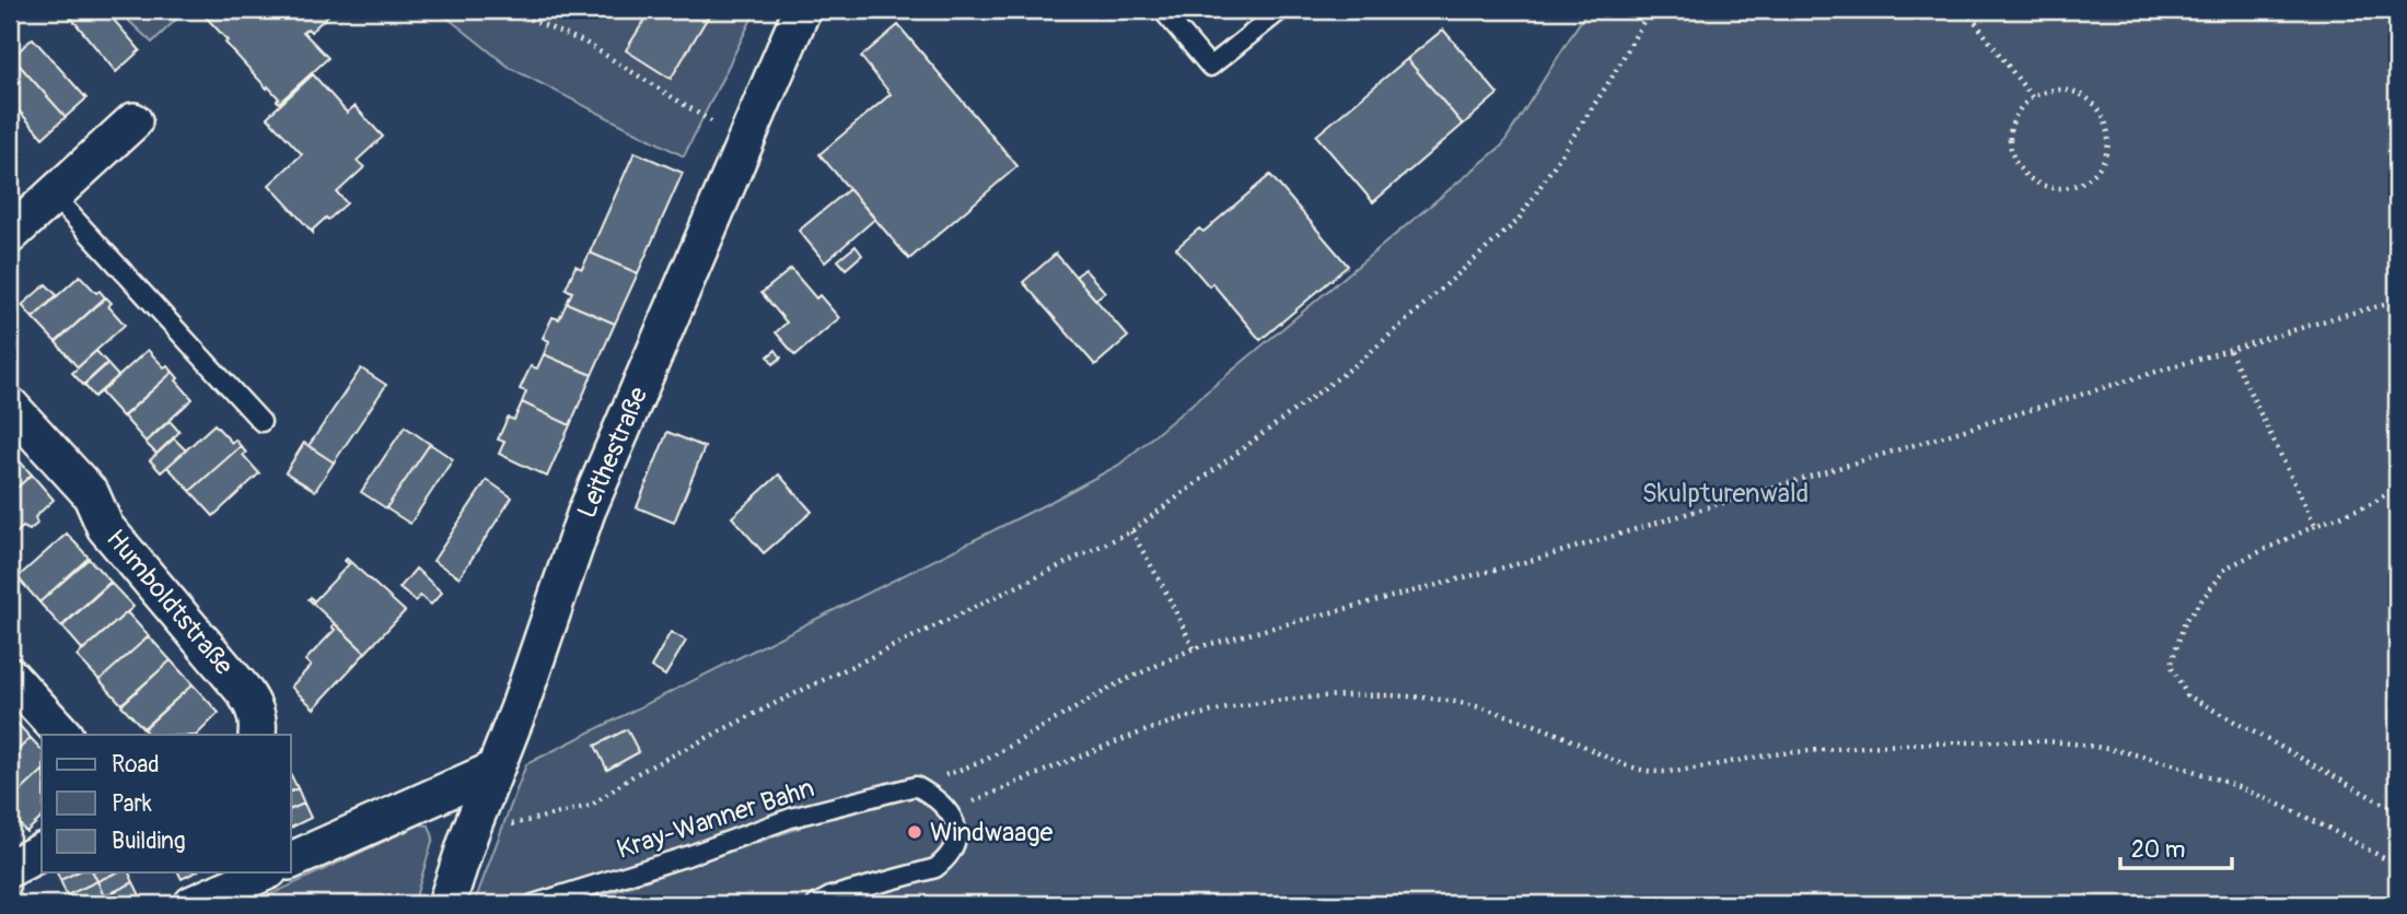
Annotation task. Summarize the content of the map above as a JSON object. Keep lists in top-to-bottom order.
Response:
{
  "streets": {
    "street": ["Leithestraße", "Humboldtstraße"],
    "lane": ["Kray-Wanner Bahn"]
  },
  "parks": ["Skulpturenwald"],
  "places": ["Windwaage"],
  "legend": ["Road", "Park", "Building"],
  "scale_bar": "20 m"
}
